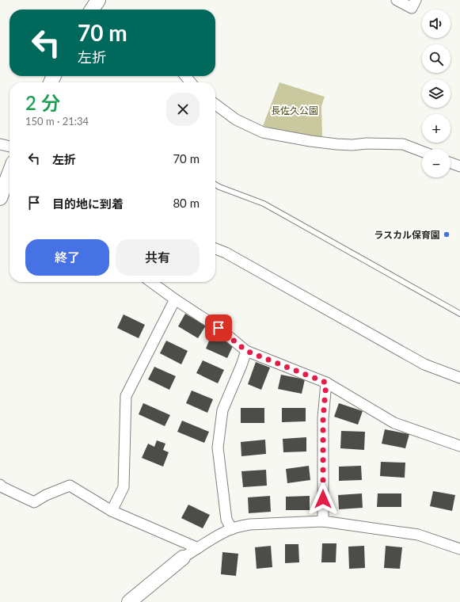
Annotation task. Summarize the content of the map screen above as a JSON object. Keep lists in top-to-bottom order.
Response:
{
  "parks": ["長佐久公園"],
  "places": ["ラスカル保育園"],
  "page": {
    "map_buttons": ["+", "−"],
    "turn": ["70 m", "左折"],
    "heading": ["2 分", "150 m · 21:34"],
    "list": [
      {
        "name": "左折",
        "value": "70 m"
      },
      {
        "name": "目的地に到着",
        "value": "80 m"
      }
    ],
    "buttons": ["終了", "共有"]
  }
}
